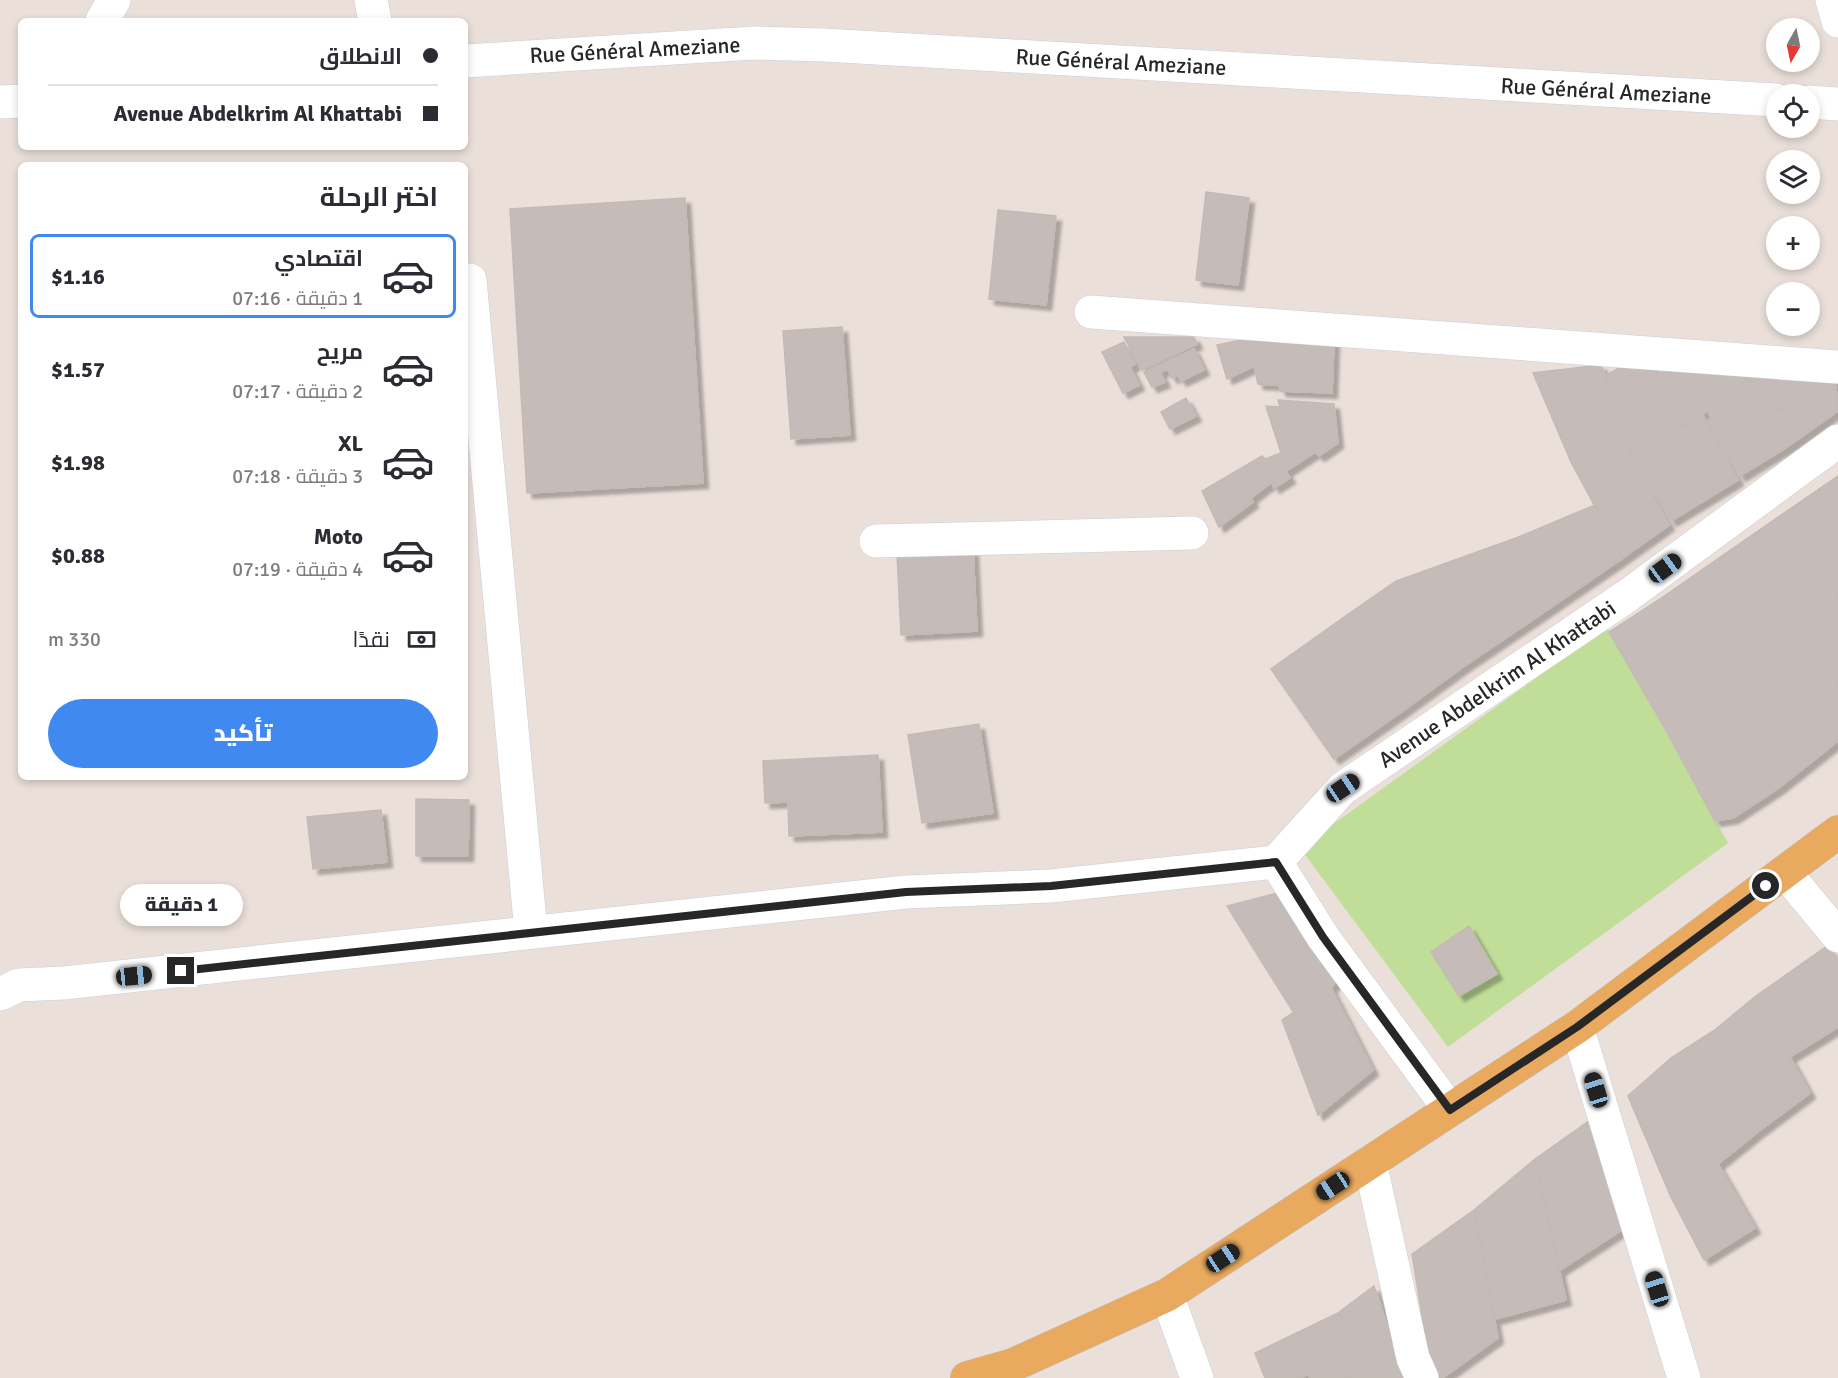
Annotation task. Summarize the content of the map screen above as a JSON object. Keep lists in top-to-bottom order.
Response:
{
  "streets": {
    "street": ["Rue Général Ameziane", "Avenue Abdelkrim Al Khattabi"]
  },
  "north": "bottom",
  "page": {
    "map_buttons": ["+", "−"],
    "banner": ["الانطلاق", "Avenue Abdelkrim Al Khattabi"],
    "heading": "اختر الرحلة",
    "list": [
      {
        "name": "اقتصادي",
        "note": "1 دقيقة · 07:16",
        "value": "$1.16"
      },
      {
        "name": "مريح",
        "note": "2 دقيقة · 07:17",
        "value": "$1.57"
      },
      {
        "name": "XL",
        "note": "3 دقيقة · 07:18",
        "value": "$1.98"
      },
      {
        "name": "Moto",
        "note": "4 دقيقة · 07:19",
        "value": "$0.88"
      }
    ],
    "pay": ["نقدًا", "330 m"],
    "buttons": "تأكيد",
    "bubble": "1 دقيقة"
  }
}
